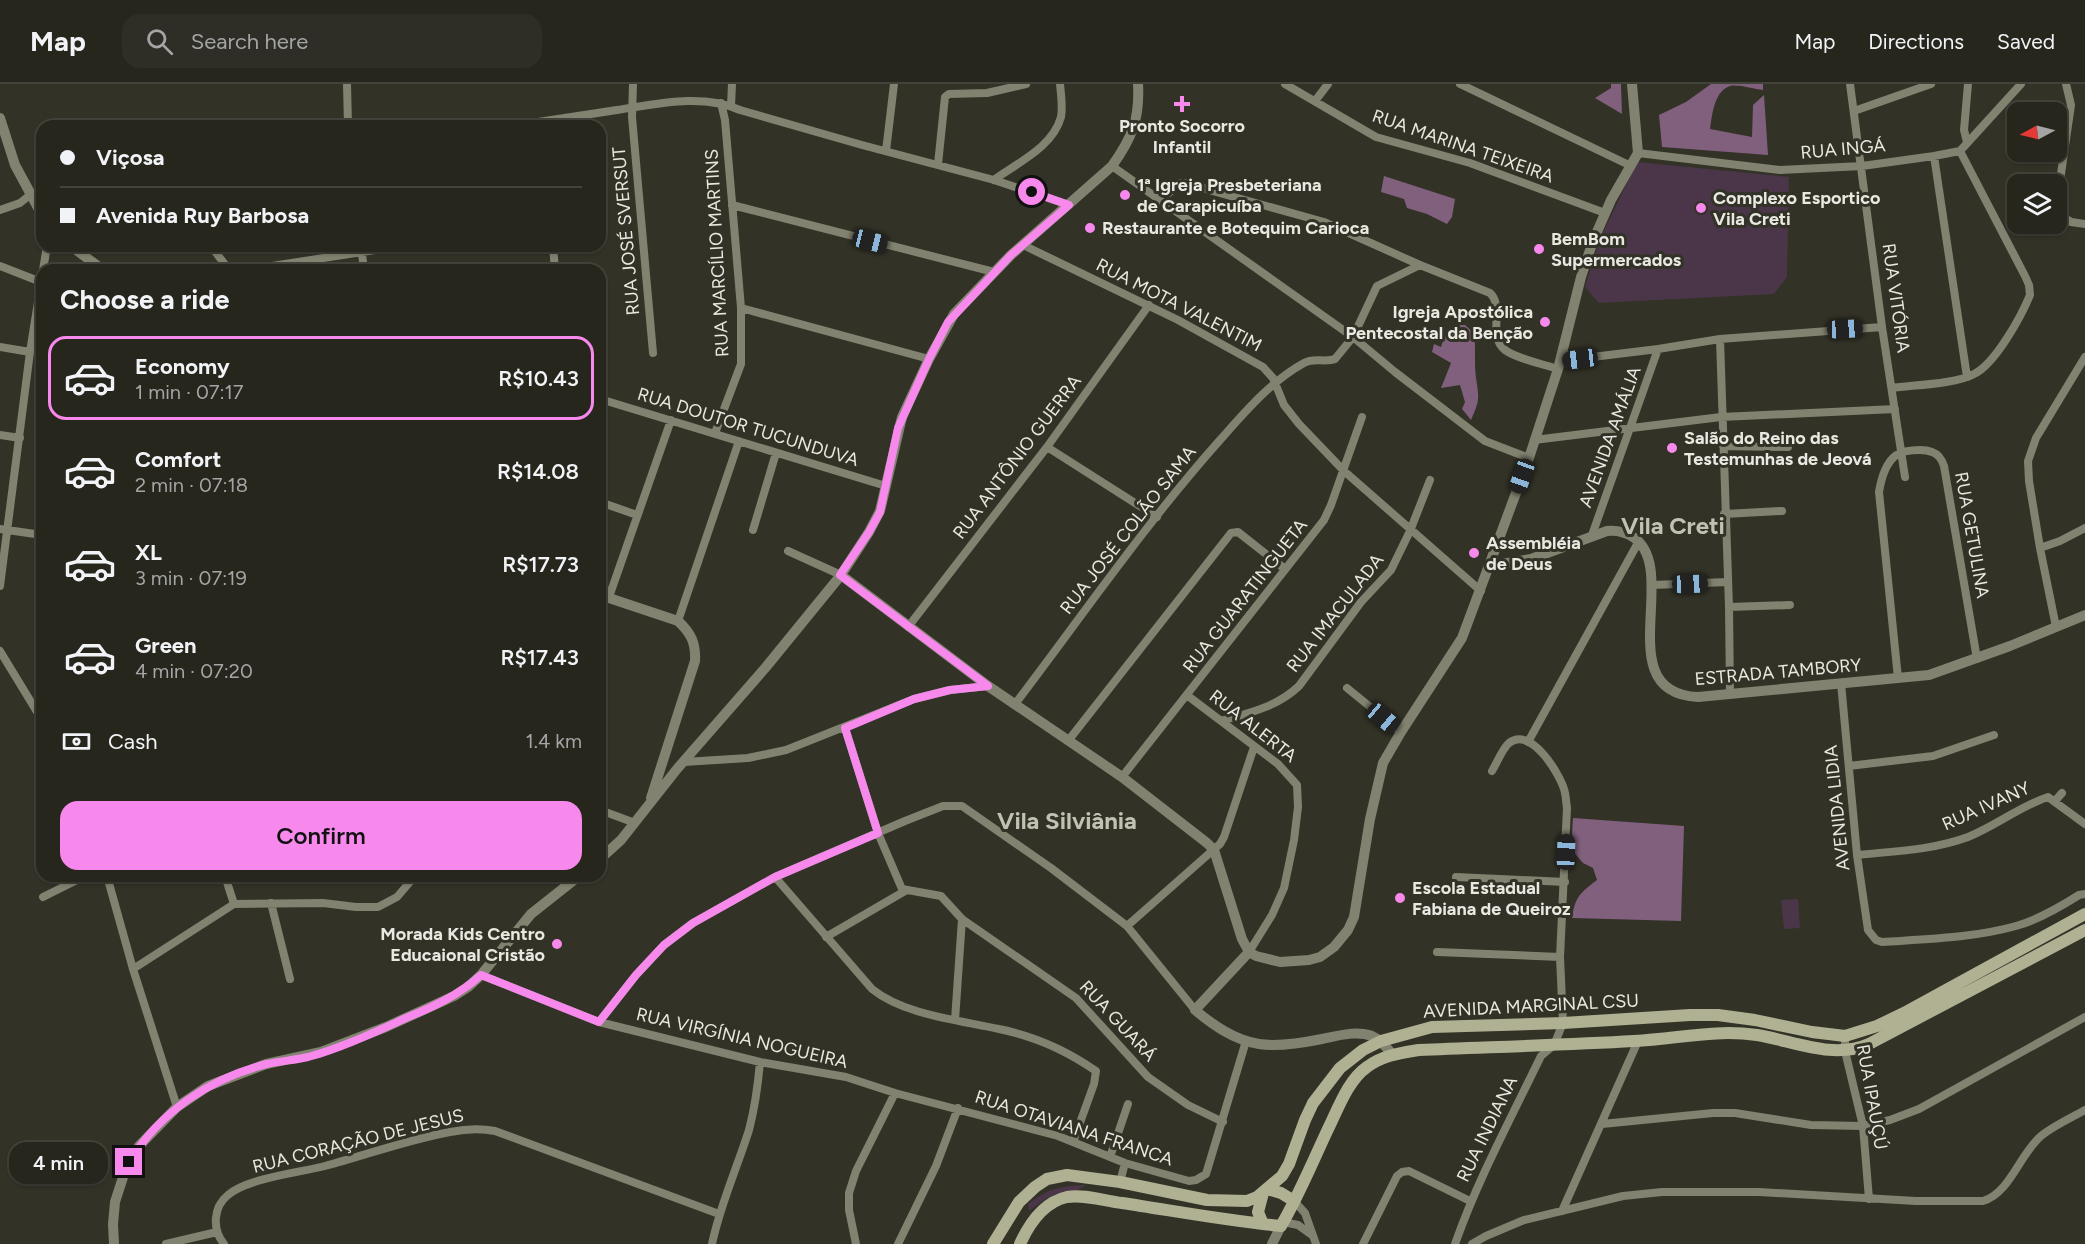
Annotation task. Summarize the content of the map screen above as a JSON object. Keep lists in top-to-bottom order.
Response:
{
  "streets": {
    "main road": ["AVENIDA MARGINAL CSU"],
    "street": [
      "RUA MARINA TEIXEIRA",
      "RUA INGÁ",
      "RUA JOSÉ SVERSUT",
      "RUA MARCÍLIO MARTINS",
      "RUA VITÓRIA",
      "RUA MOTA VALENTIM",
      "RUA DOUTOR TUCUNDUVA",
      "AVENIDA AMÁLIA",
      "RUA ANTÔNIO GUERRA",
      "RUA JOSÉ COLÃO SAMA",
      "RUA GETULINA",
      "RUA GUARATINGUETA",
      "RUA IMACULADA",
      "ESTRADA TAMBORY",
      "RUA ALERTA",
      "RUA IVANY",
      "AVENIDA LIDIA",
      "RUA GUARÁ",
      "RUA VIRGÍNIA NOGUEIRA",
      "RUA IPAUÇÚ",
      "RUA OTAVIANA FRANCA",
      "RUA INDIANA",
      "RUA CORAÇÃO DE JESUS"
    ]
  },
  "crossings": [
    ["RUA INGÁ", "RUA VITÓRIA"],
    ["RUA MARCÍLIO MARTINS", "RUA DOUTOR TUCUNDUVA"],
    ["RUA VITÓRIA", "RUA GETULINA"],
    ["RUA MOTA VALENTIM", "RUA ANTÔNIO GUERRA"],
    ["RUA MOTA VALENTIM", "RUA JOSÉ COLÃO SAMA"],
    ["RUA MOTA VALENTIM", "RUA GUARATINGUETA"],
    ["RUA MOTA VALENTIM", "RUA IMACULADA"],
    ["RUA GETULINA", "ESTRADA TAMBORY"],
    ["RUA GUARATINGUETA", "RUA ALERTA"],
    ["RUA IMACULADA", "RUA ALERTA"],
    ["ESTRADA TAMBORY", "AVENIDA LIDIA"],
    ["RUA IVANY", "AVENIDA LIDIA"],
    ["AVENIDA MARGINAL CSU", "RUA IPAUÇÚ"],
    ["AVENIDA MARGINAL CSU", "RUA INDIANA"],
    ["RUA GUARÁ", "RUA OTAVIANA FRANCA"],
    ["RUA VIRGÍNIA NOGUEIRA", "RUA OTAVIANA FRANCA"]
  ],
  "districts": ["Vila Creti", "Vila Silviânia"],
  "places": {
    "health": ["Pronto Socorro Infantil"],
    "other": [
      "1ª Igreja Presbeteriana de Carapicuíba",
      "Complexo Esportico Vila Creti",
      "Restaurante e Botequim Carioca",
      "BemBom Supermercados",
      "Igreja Apostólica Pentecostal da Benção",
      "Salão do Reino das Testemunhas de Jeová",
      "Assembléia de Deus",
      "Escola Estadual Fabiana de Queiroz",
      "Morada Kids Centro Educaional Cristão"
    ]
  },
  "north": "left",
  "page": {
    "header": "Map",
    "search": "Search here",
    "nav": ["Map", "Directions", "Saved"],
    "banner": ["Viçosa", "Avenida Ruy Barbosa"],
    "heading": "Choose a ride",
    "list": [
      {
        "name": "Economy",
        "note": "1 min · 07:17",
        "value": "R$10.43"
      },
      {
        "name": "Comfort",
        "note": "2 min · 07:18",
        "value": "R$14.08"
      },
      {
        "name": "XL",
        "note": "3 min · 07:19",
        "value": "R$17.73"
      },
      {
        "name": "Green",
        "note": "4 min · 07:20",
        "value": "R$17.43"
      }
    ],
    "pay": ["Cash", "1.4 km"],
    "buttons": "Confirm",
    "bubble": "4 min"
  }
}
